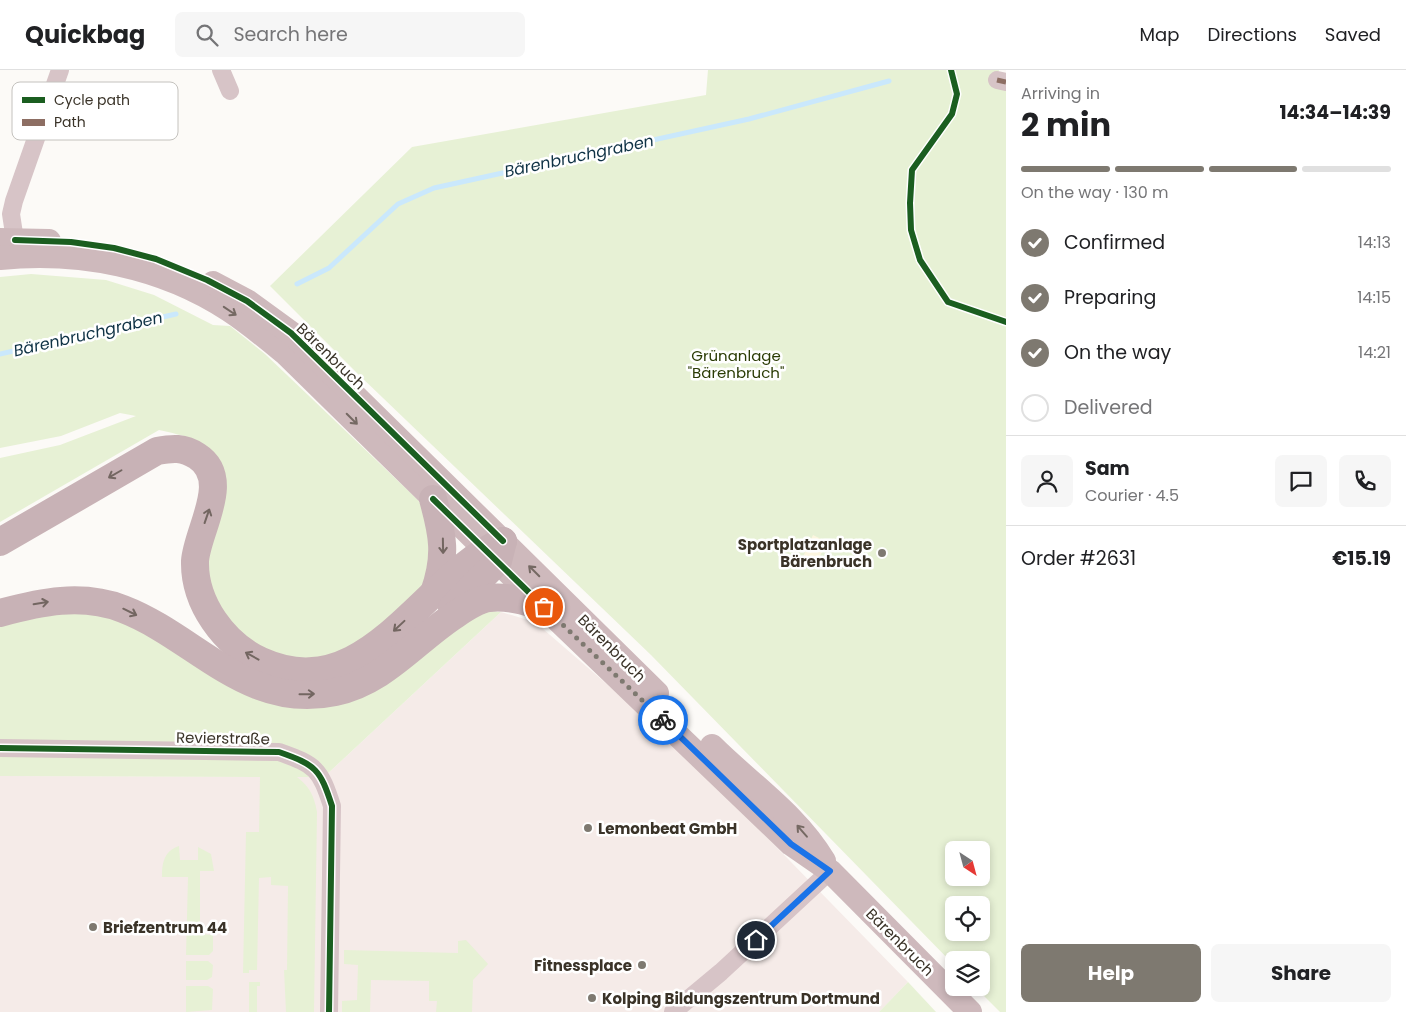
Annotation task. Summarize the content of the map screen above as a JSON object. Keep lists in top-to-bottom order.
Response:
{
  "streets": {
    "main road": ["Bärenbruch"],
    "street": ["Revierstraße"]
  },
  "water": ["Bärenbruchgraben"],
  "parks": ["Grünanlage \"Bärenbruch\""],
  "places": [
    "Sportplatzanlage Bärenbruch",
    "Lemonbeat GmbH",
    "Briefzentrum 44",
    "Fitnessplace",
    "Kolping Bildungszentrum Dortmund"
  ],
  "legend": ["Cycle path", "Path"],
  "north": "bottom right",
  "page": {
    "header": "Quickbag",
    "search": "Search here",
    "nav": ["Map", "Directions", "Saved"],
    "heading": ["2 min", "Arriving in", "14:34–14:39"],
    "panel": [
      "Sam",
      "Courier · 4.5",
      "Order #2631",
      "€15.19"
    ],
    "bar": "On the way · 130 m",
    "list": [
      ["Confirmed", "14:13"],
      ["Preparing", "14:15"],
      ["On the way", "14:21"],
      "Delivered"
    ],
    "buttons": ["Help", "Share"]
  }
}
